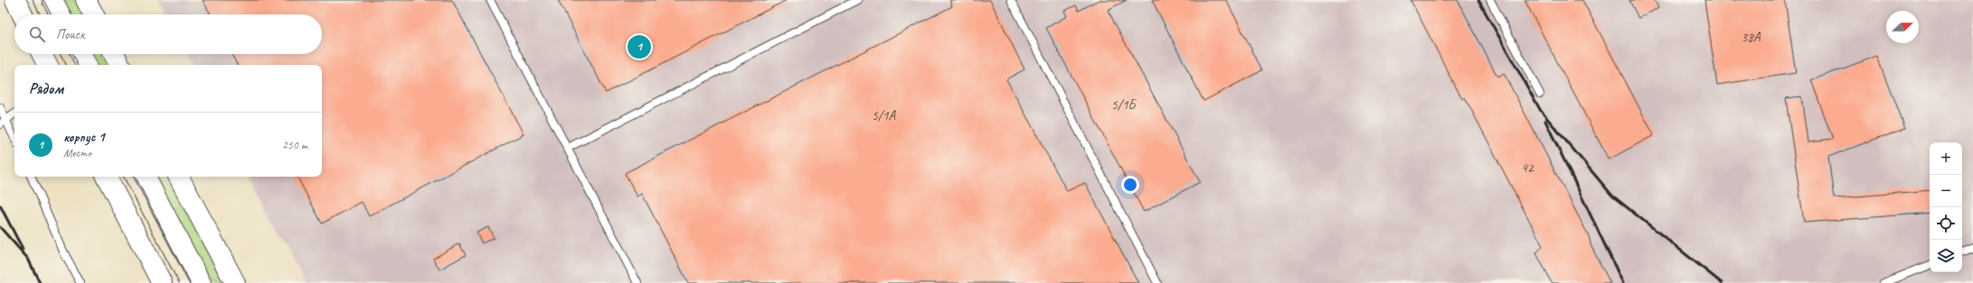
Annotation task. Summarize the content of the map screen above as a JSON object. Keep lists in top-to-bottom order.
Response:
{
  "house_numbers": [
    "38А",
    "5/1Б",
    "5/1А",
    "42"
  ],
  "north": "right",
  "page": {
    "search": "Поиск",
    "pins": "1",
    "heading": "Рядом",
    "list": [
      {
        "mark": "1",
        "name": "корпус 1",
        "note": "Место",
        "value": "250 m"
      }
    ],
    "map_buttons": ["+", "−"]
  }
}
